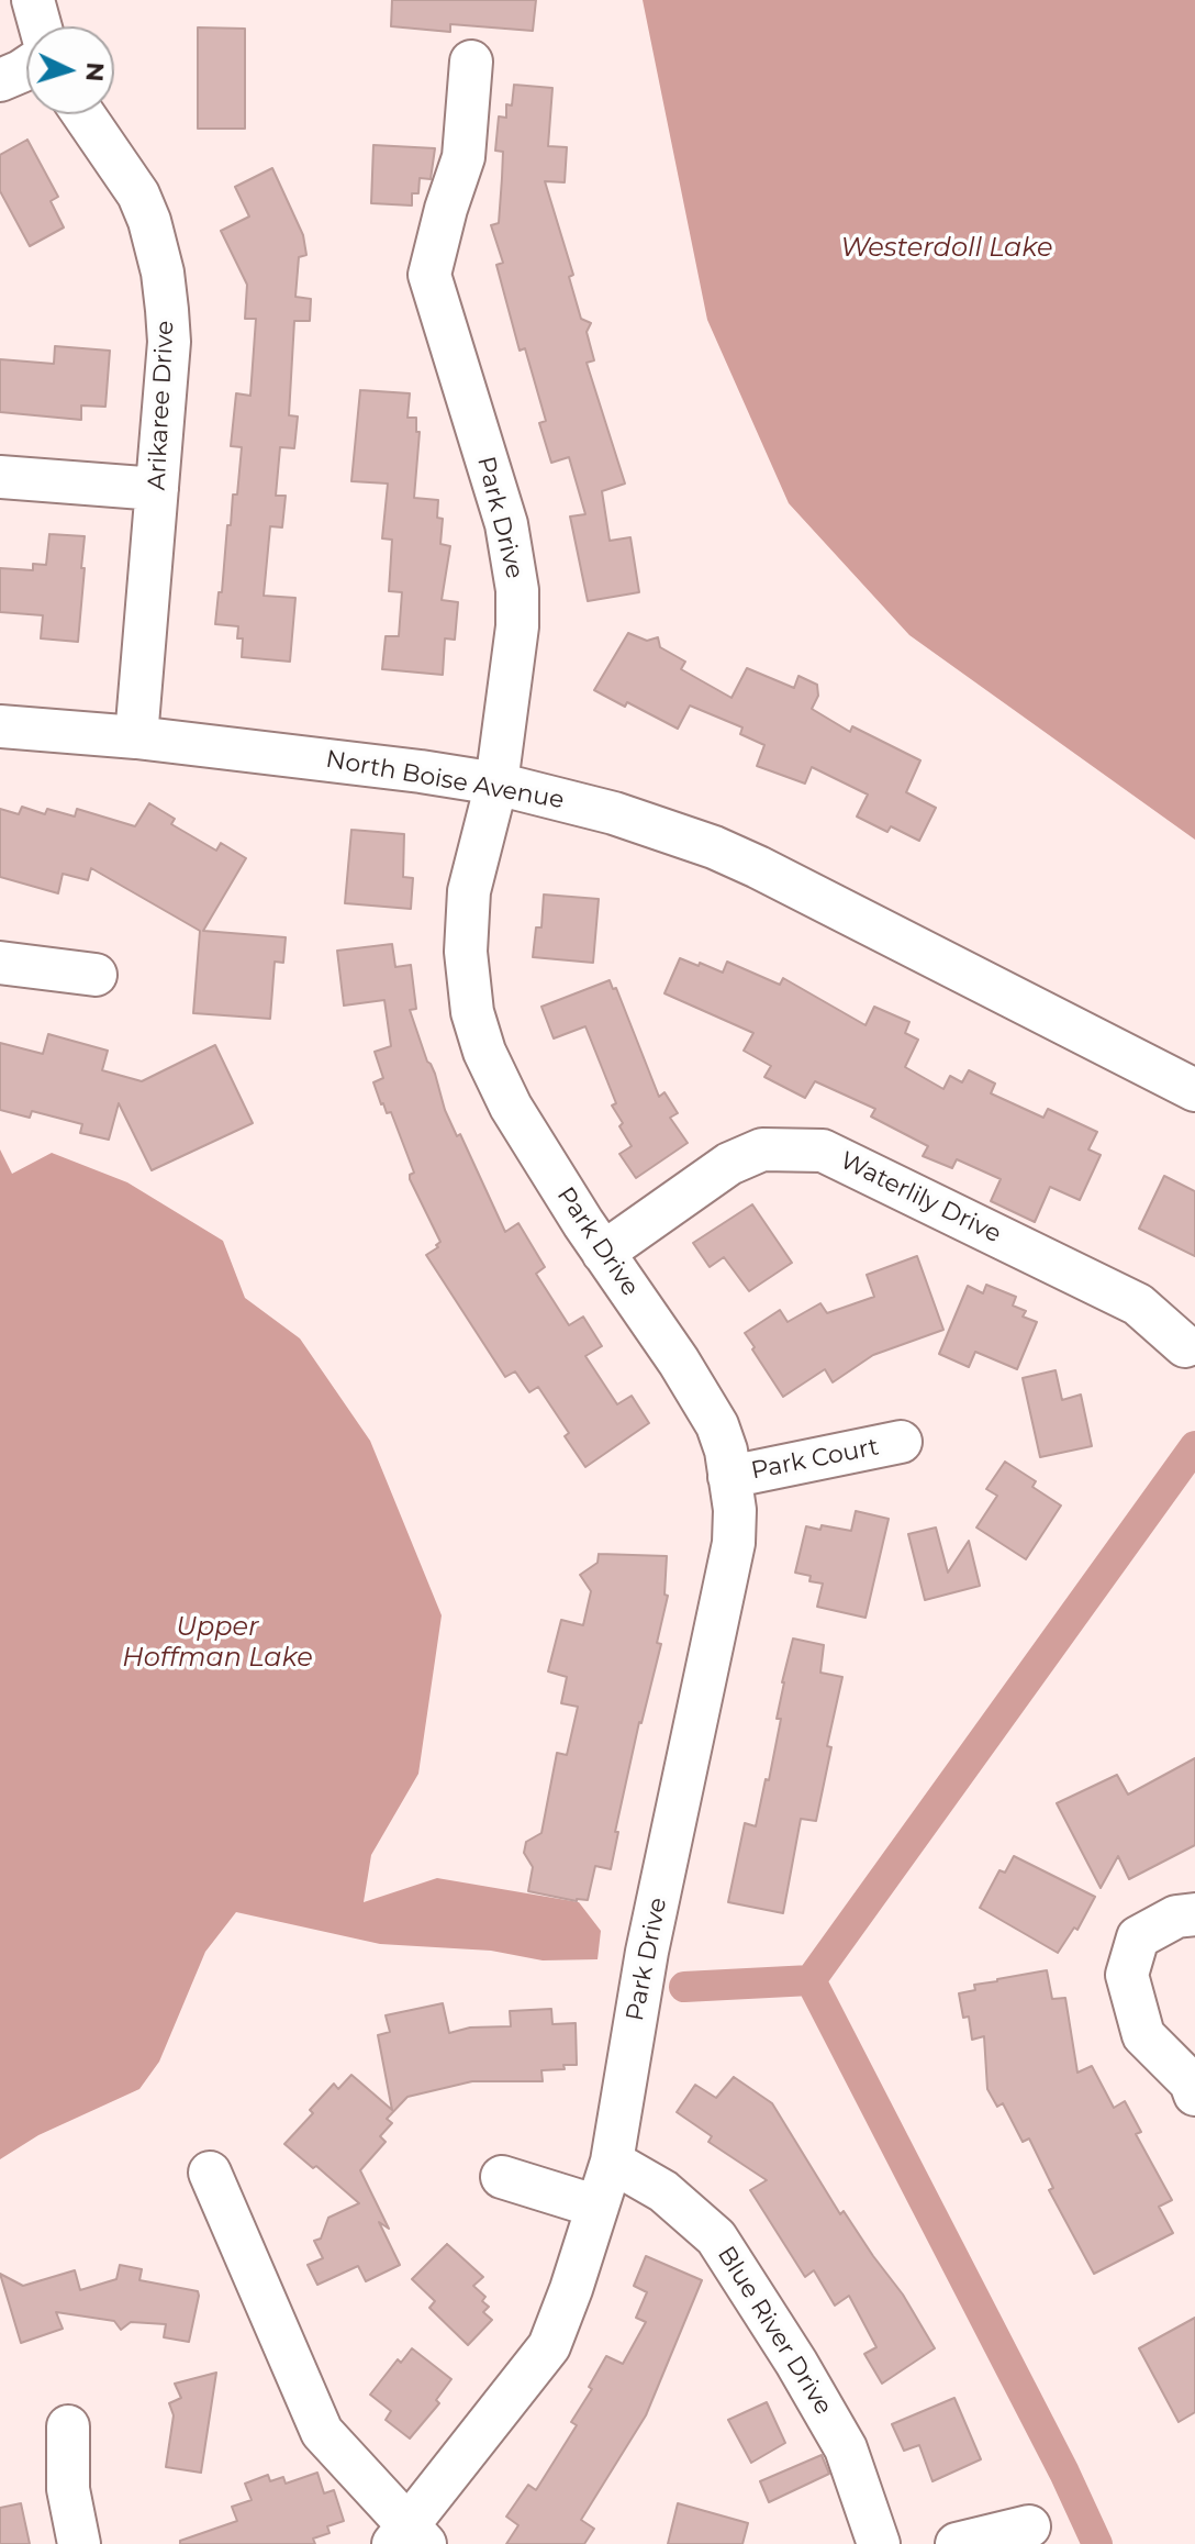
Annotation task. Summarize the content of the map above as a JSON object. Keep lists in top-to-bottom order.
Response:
{
  "streets": {
    "street": [
      "Arikaree Drive",
      "Park Drive",
      "North Boise Avenue",
      "Waterlily Drive",
      "Park Court",
      "Blue River Drive"
    ]
  },
  "crossings": [
    ["Arikaree Drive", "North Boise Avenue"],
    ["Park Drive", "North Boise Avenue"],
    ["Park Drive", "Waterlily Drive"],
    ["Park Drive", "Park Court"],
    ["Park Drive", "Blue River Drive"]
  ],
  "water": ["Westerdoll Lake", "Upper Hoffman Lake"],
  "north": "right"
}
